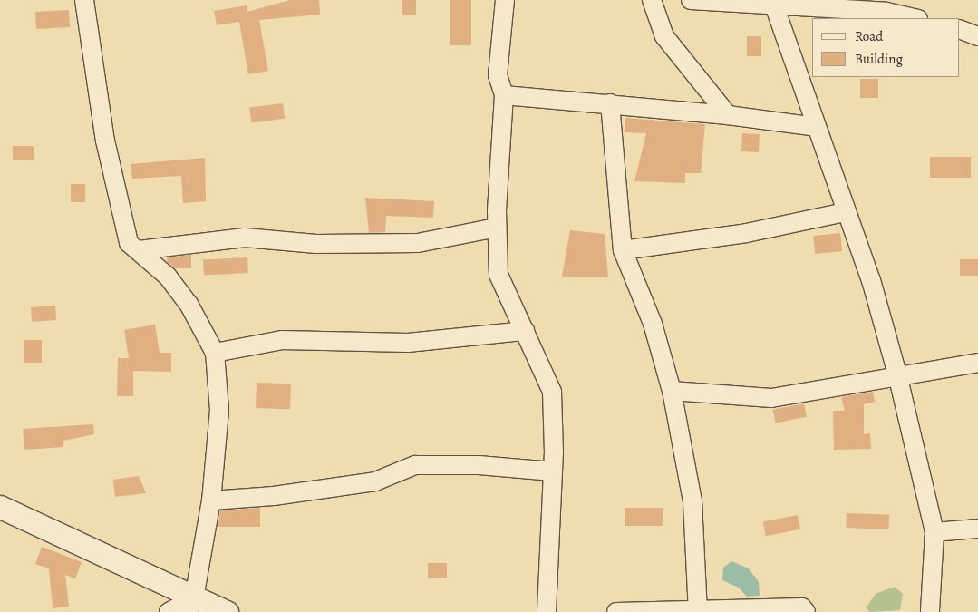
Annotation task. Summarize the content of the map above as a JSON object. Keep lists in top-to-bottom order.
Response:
{
  "legend": ["Road", "Building"]
}
